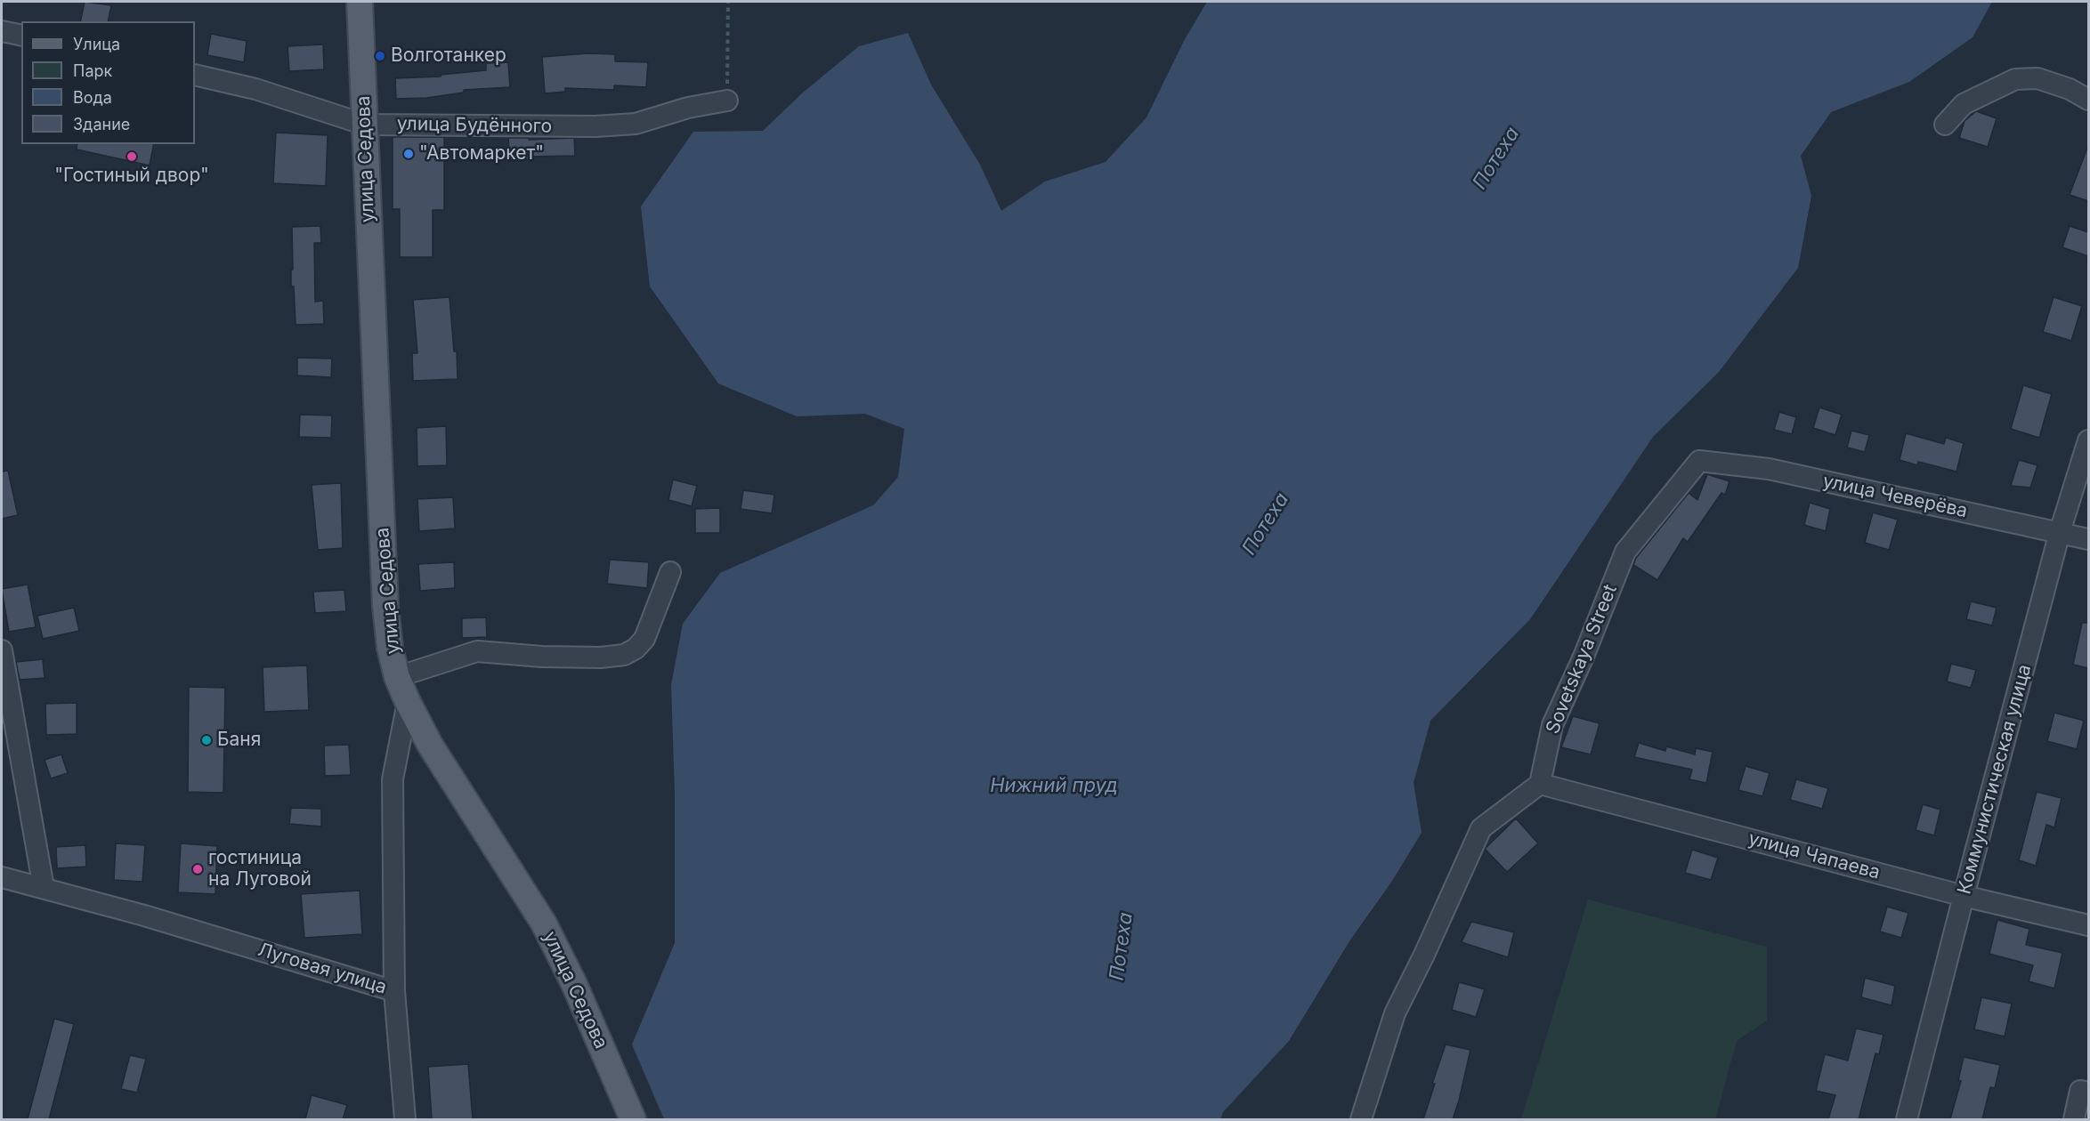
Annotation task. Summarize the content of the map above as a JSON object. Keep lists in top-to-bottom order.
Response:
{
  "streets": {
    "main road": ["улица Седова"],
    "street": [
      "улица Будённого",
      "улица Чеверёва",
      "Sovetskaya Street",
      "Коммунистическая улица",
      "улица Чапаева",
      "Луговая улица"
    ]
  },
  "crossings": [
    ["улица Будённого", "улица Седова"],
    ["улица Седова", "Луговая улица"],
    ["улица Чеверёва", "Sovetskaya Street"],
    ["улица Чеверёва", "Коммунистическая улица"],
    ["Sovetskaya Street", "улица Чапаева"],
    ["Коммунистическая улица", "улица Чапаева"]
  ],
  "water": ["Потеха", "Нижний пруд"],
  "places": [
    "Волготанкер",
    "\"Автомаркет\"",
    "\"Гостиный двор\"",
    "Баня",
    "гостиница на Луговой"
  ],
  "legend": [
    "Улица",
    "Парк",
    "Вода",
    "Здание"
  ]
}
